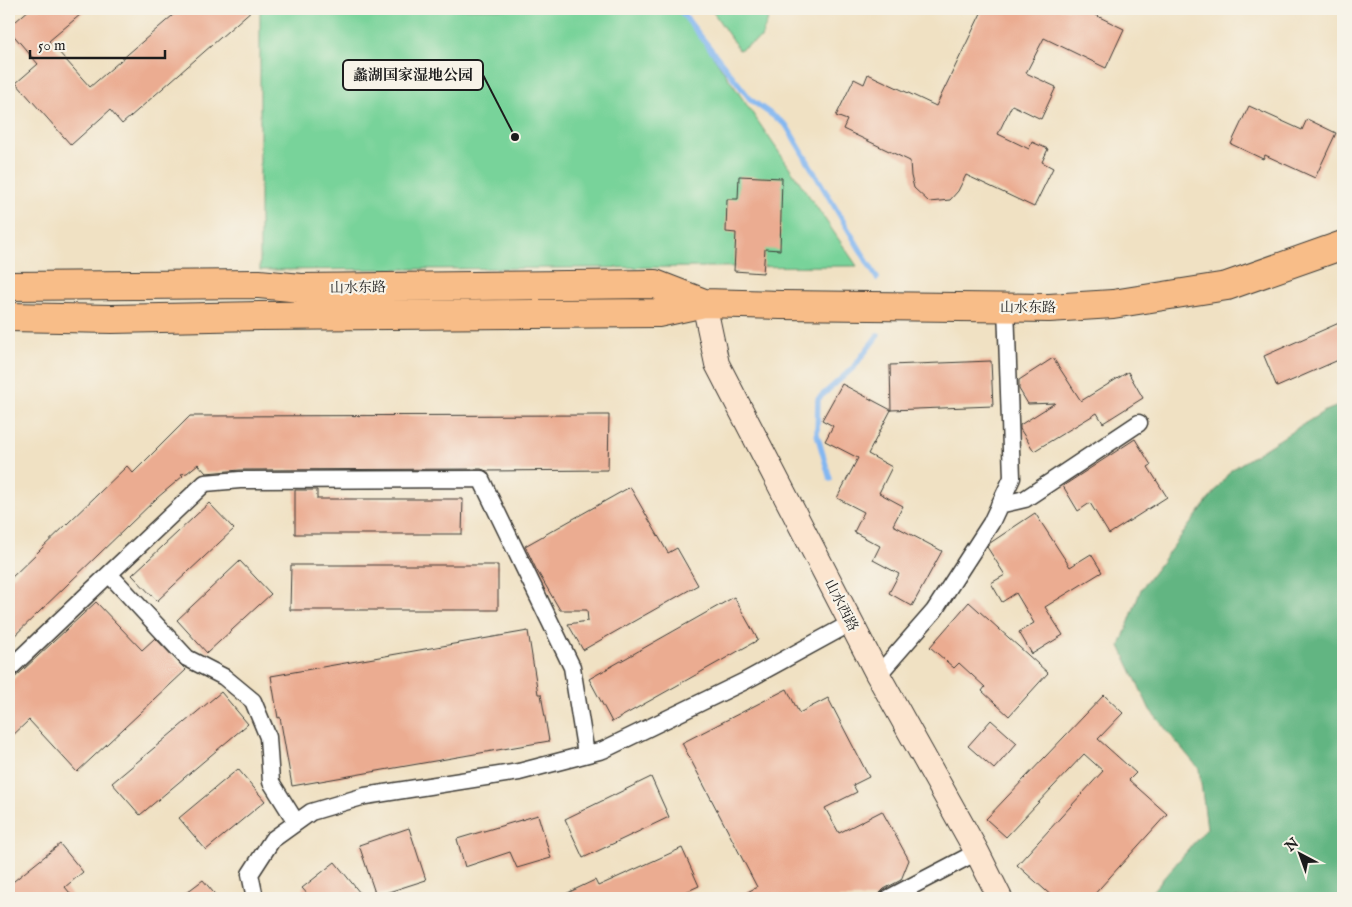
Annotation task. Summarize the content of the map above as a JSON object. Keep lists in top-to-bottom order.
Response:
{
  "streets": {
    "highway": ["山水东路"],
    "street": ["山水西路"]
  },
  "crossings": [
    ["山水东路", "山水西路"]
  ],
  "places": ["蠡湖国家湿地公园"],
  "scale_bar": "50 m",
  "north": "top left"
}
